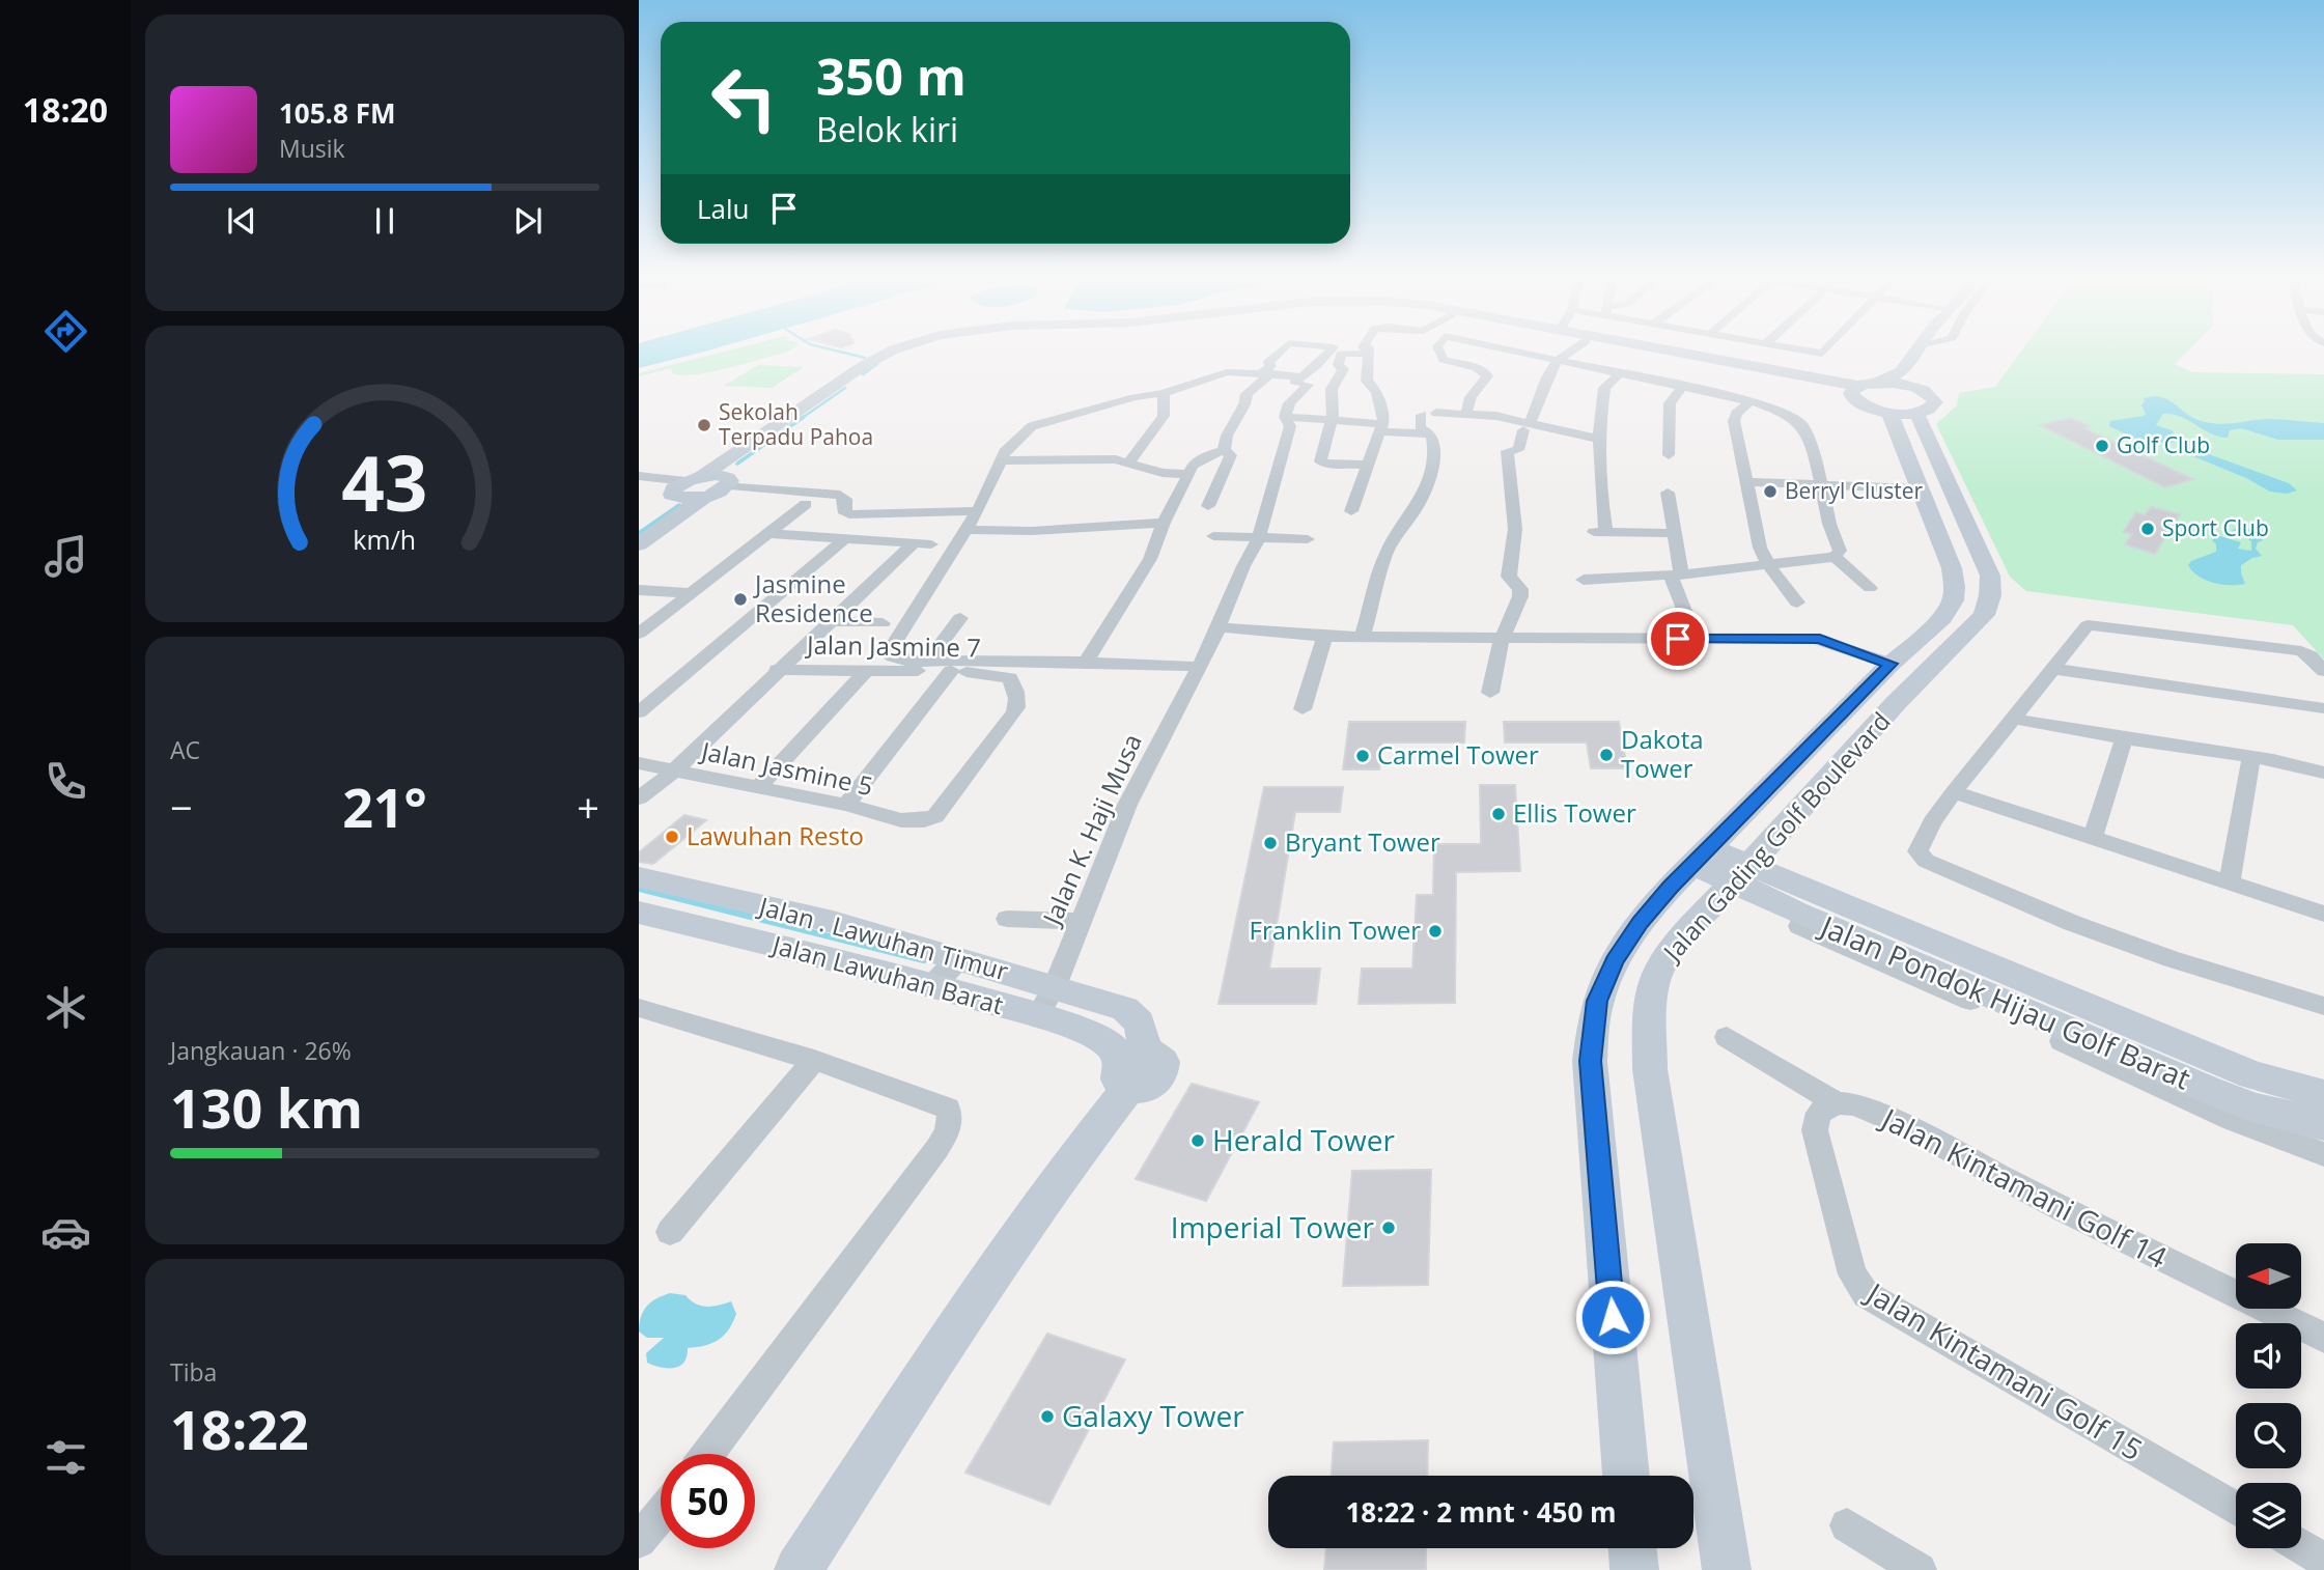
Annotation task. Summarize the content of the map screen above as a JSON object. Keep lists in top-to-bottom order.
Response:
{
  "streets": {
    "street": [
      "Jalan Jasmine 7",
      "Jalan Jasmine 5",
      "Jalan K. Haji Musa",
      "Jalan Gading Golf Boulevard",
      "Jalan . Lawuhan Timur",
      "Jalan Lawuhan Barat",
      "Jalan Pondok Hijau Golf Barat",
      "Jalan Kintamani Golf 14",
      "Jalan Kintamani Golf 15"
    ]
  },
  "crossings": [
    ["Jalan Jasmine 7", "Jalan Jasmine 5"],
    ["Jalan K. Haji Musa", "Jalan . Lawuhan Timur"],
    ["Jalan K. Haji Musa", "Jalan Lawuhan Barat"],
    ["Jalan Gading Golf Boulevard", "Jalan Pondok Hijau Golf Barat"],
    ["Jalan . Lawuhan Timur", "Jalan Lawuhan Barat"],
    ["Jalan Kintamani Golf 14", "Jalan Kintamani Golf 15"]
  ],
  "places": [
    "Sekolah Terpadu Pahoa",
    "Golf Club",
    "Berryl Cluster",
    "Sport Club",
    "Jasmine Residence",
    "Dakota Tower",
    "Carmel Tower",
    "Ellis Tower",
    "Lawuhan Resto",
    "Bryant Tower",
    "Franklin Tower",
    "Herald Tower",
    "Imperial Tower",
    "Galaxy Tower"
  ],
  "north": "left",
  "page": {
    "tabs": "18:20",
    "turn": ["350 m", "Belok kiri"],
    "song": ["105.8 FM", "Musik"],
    "then": "Lalu",
    "tile": [
      "AC",
      ["Jangkauan · 26%", "130 km"],
      ["Tiba", "18:22"]
    ],
    "heat": ["−", "21°", "+"],
    "limit": "50",
    "trip": "18:22 · 2 mnt · 450 m",
    "gauge": ["43", "km/h"]
  }
}
